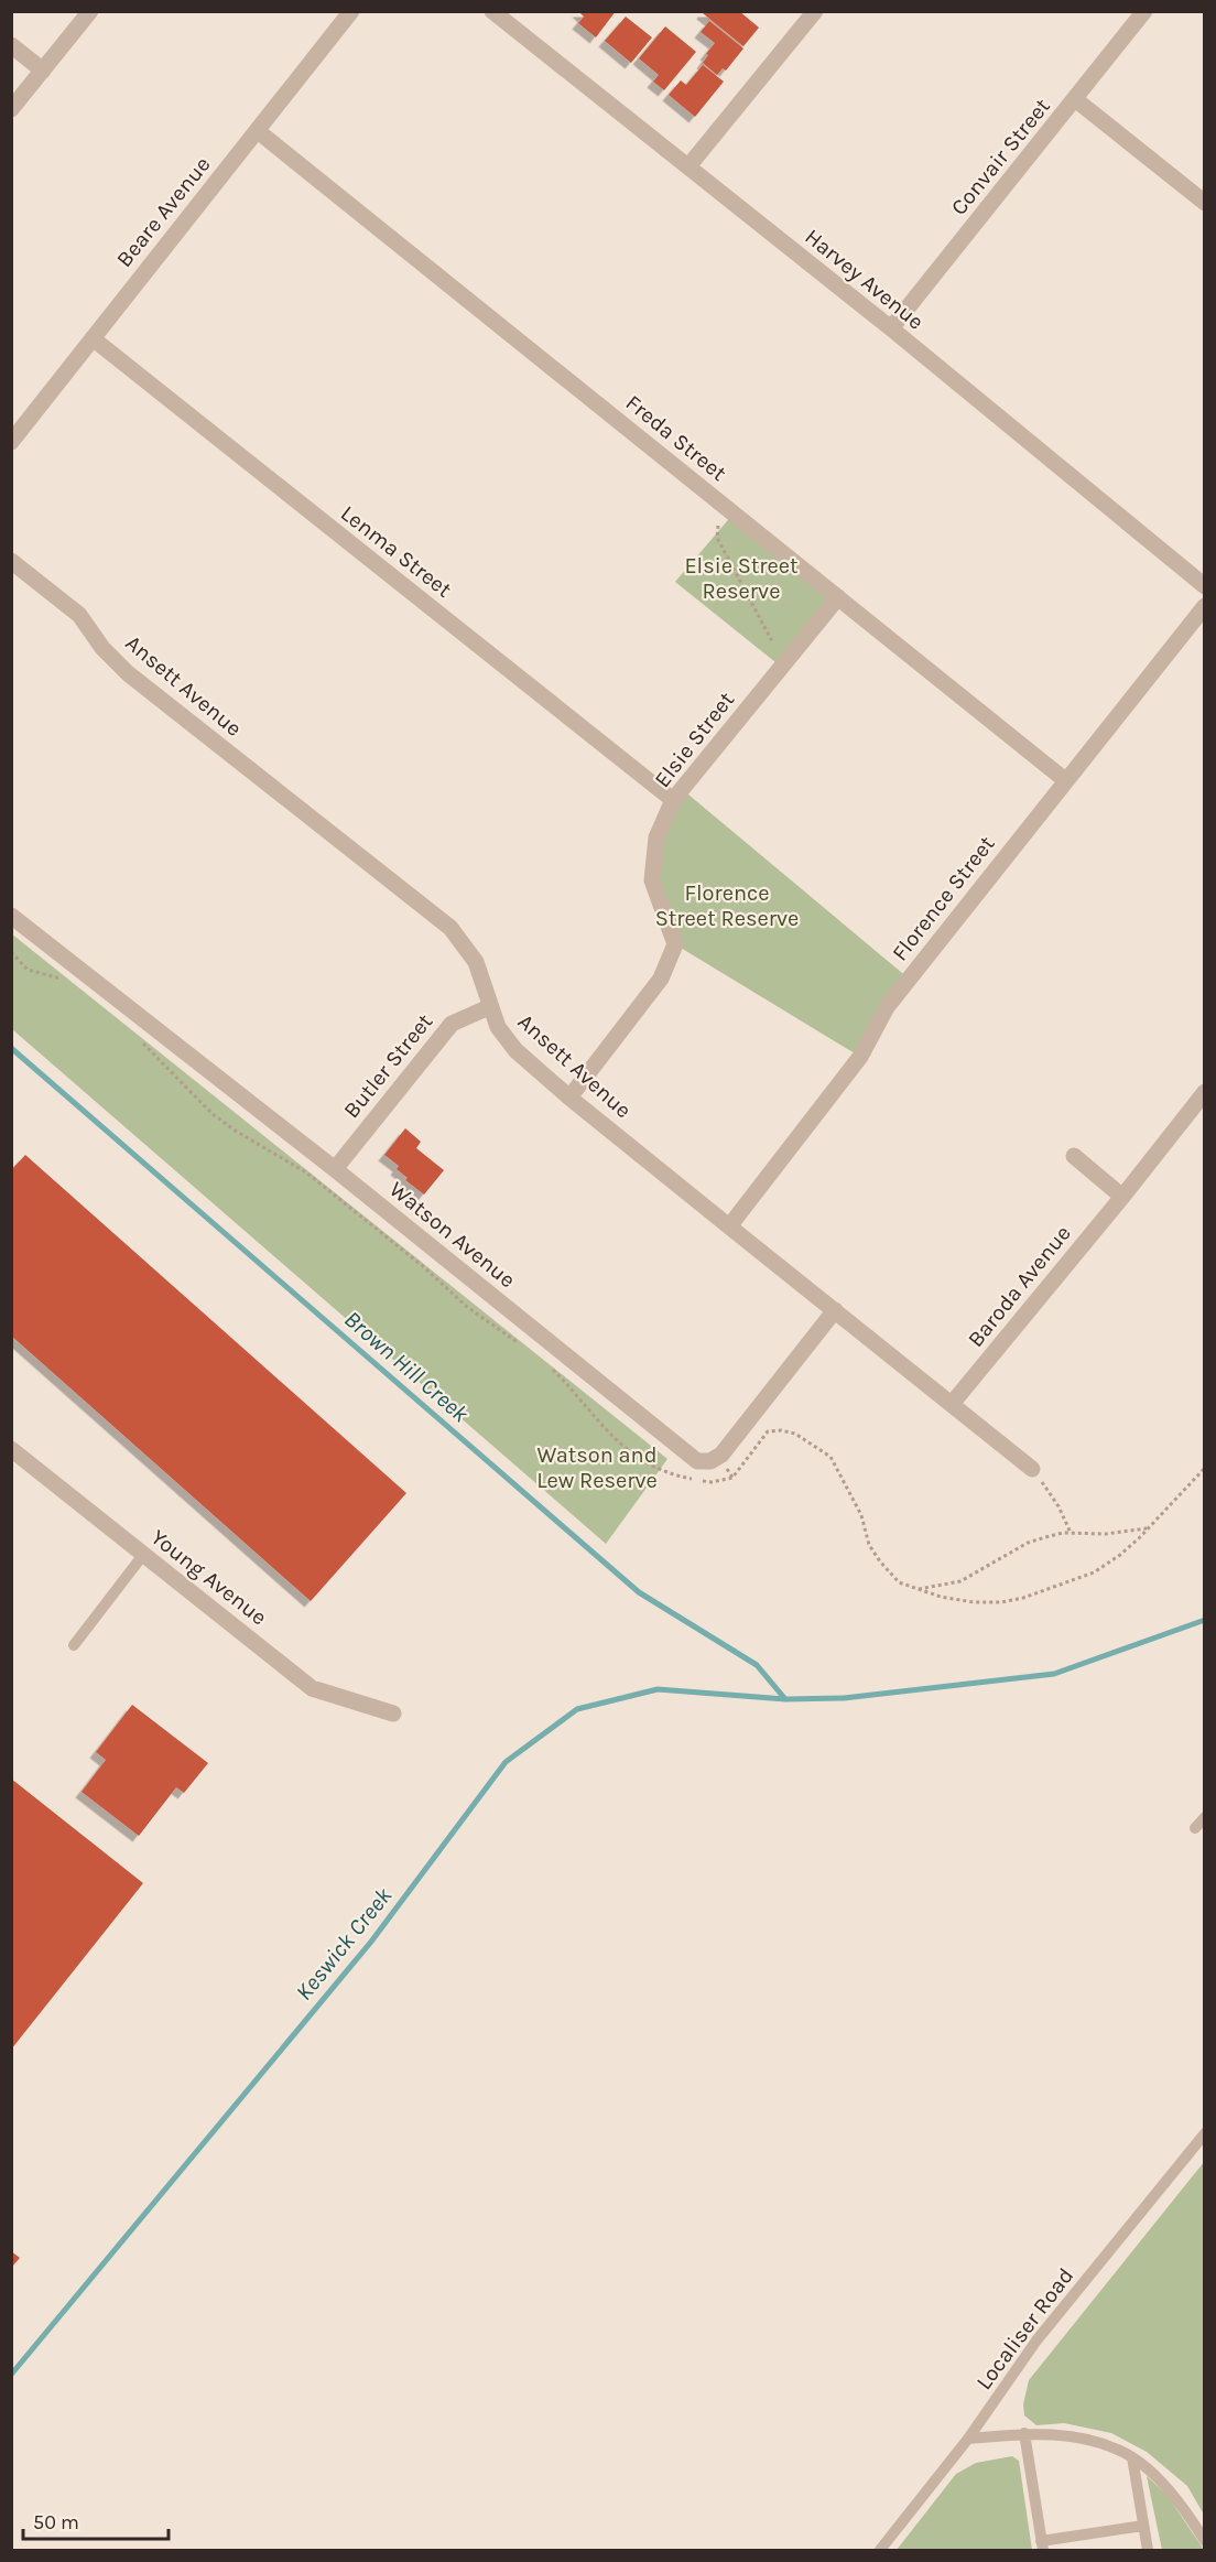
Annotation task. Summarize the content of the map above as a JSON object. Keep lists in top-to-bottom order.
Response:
{
  "streets": {
    "street": [
      "Convair Street",
      "Beare Avenue",
      "Harvey Avenue",
      "Freda Street",
      "Lenma Street",
      "Ansett Avenue",
      "Elsie Street",
      "Florence Street",
      "Butler Street",
      "Watson Avenue",
      "Baroda Avenue",
      "Young Avenue"
    ],
    "lane": ["Localiser Road"]
  },
  "crossings": [
    ["Convair Street", "Harvey Avenue"],
    ["Beare Avenue", "Freda Street"],
    ["Beare Avenue", "Lenma Street"],
    ["Freda Street", "Elsie Street"],
    ["Freda Street", "Florence Street"],
    ["Lenma Street", "Elsie Street"],
    ["Ansett Avenue", "Elsie Street"],
    ["Ansett Avenue", "Florence Street"],
    ["Ansett Avenue", "Butler Street"],
    ["Ansett Avenue", "Baroda Avenue"],
    ["Butler Street", "Watson Avenue"]
  ],
  "water": ["Brown Hill Creek", "Keswick Creek"],
  "parks": ["Elsie Street Reserve", "Florence Street Reserve", "Watson and Lew Reserve"],
  "scale_bar": "50 m"
}
